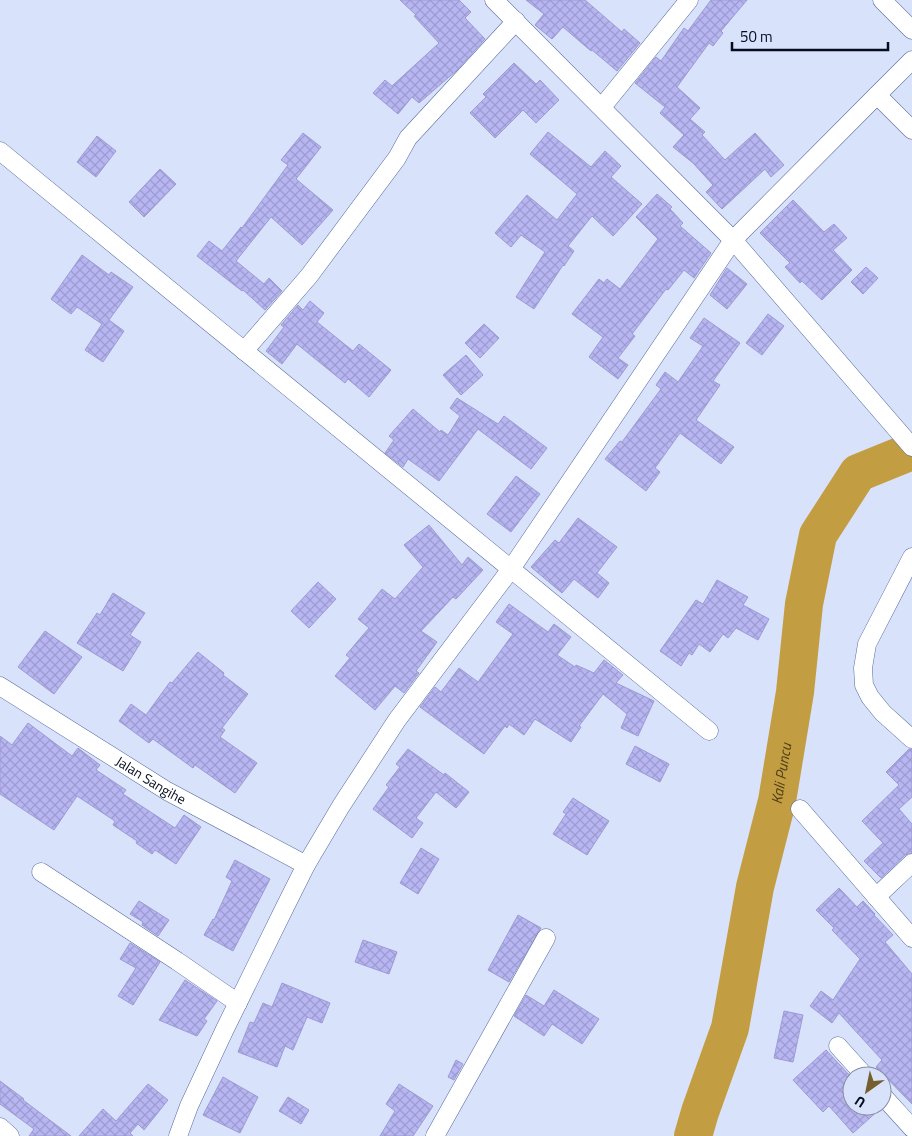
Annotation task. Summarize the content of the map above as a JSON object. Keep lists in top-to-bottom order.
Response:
{
  "streets": {
    "street": ["Jalan Sangihe"]
  },
  "water": ["Kali Puncu"],
  "scale_bar": "50 m",
  "north": "bottom left"
}
